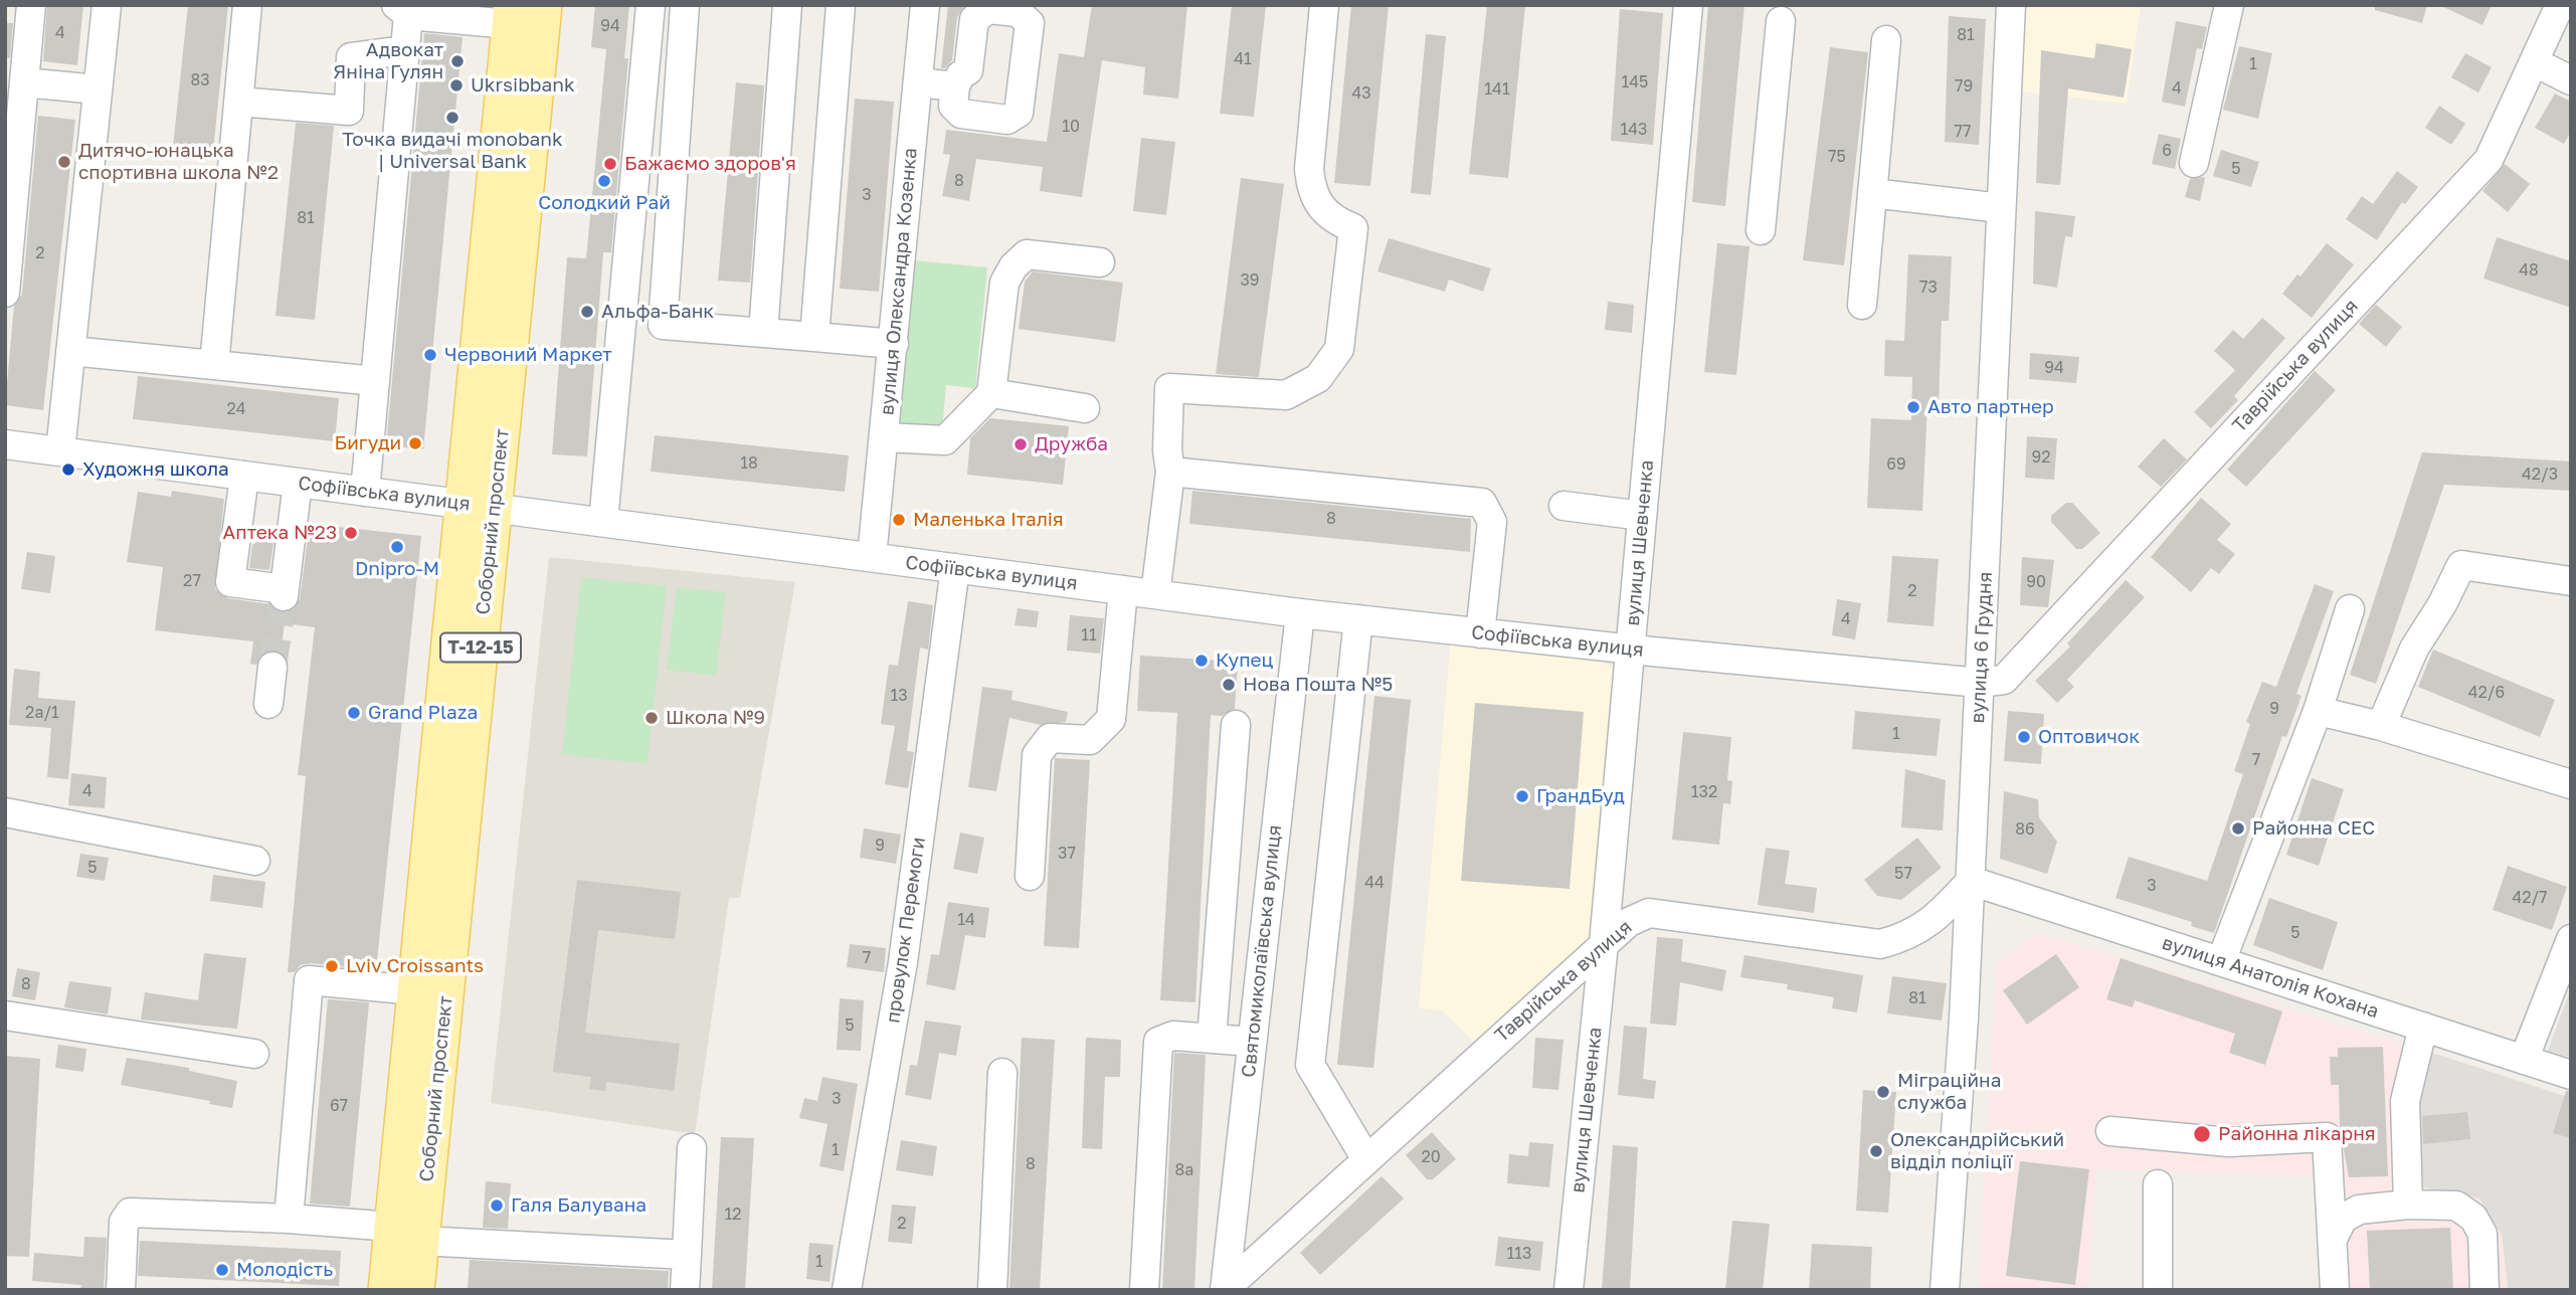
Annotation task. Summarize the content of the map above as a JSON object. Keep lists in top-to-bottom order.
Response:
{
  "streets": {
    "main road": ["Соборний проспект", "Т-12-15"],
    "street": [
      "вулиця Олександра Козенка",
      "Таврійська вулиця",
      "Софіївська вулиця",
      "вулиця Шевченка",
      "вулиця 6 Грудня",
      "провулок Перемоги",
      "Святомиколаївська вулиця",
      "вулиця Анатолія Кохана"
    ]
  },
  "crossings": [
    ["вулиця Олександра Козенка", "Софіївська вулиця"],
    ["Таврійська вулиця", "Софіївська вулиця"],
    ["Таврійська вулиця", "вулиця Шевченка"],
    ["Таврійська вулиця", "вулиця 6 Грудня"],
    ["Таврійська вулиця", "Святомиколаївська вулиця"],
    ["Таврійська вулиця", "вулиця Анатолія Кохана"],
    ["Софіївська вулиця", "Соборний проспект"],
    ["Софіївська вулиця", "вулиця Шевченка"],
    ["Софіївська вулиця", "вулиця 6 Грудня"],
    ["Софіївська вулиця", "провулок Перемоги"],
    ["Софіївська вулиця", "Святомиколаївська вулиця"],
    ["вулиця 6 Грудня", "вулиця Анатолія Кохана"]
  ],
  "places": [
    "Адвокат Яніна Гулян",
    "Ukrsibbank",
    "Точка видачі monobank | Universal Bank",
    "Дитячо-юнацька спортивна школа №2",
    "Бажаємо здоров'я",
    "Солодкий Рай",
    "Альфа-Банк",
    "Червоний Маркет",
    "Авто партнер",
    "Бигуди",
    "Дружба",
    "Художня школа",
    "Маленька Італія",
    "Аптека №23",
    "Dnipro-M",
    "Купец",
    "Нова Пошта №5",
    "Grand Plaza",
    "Школа №9",
    "Оптовичок",
    "ГрандБуд",
    "Районна СЕС",
    "Lviv Croissants",
    "Міграційна служба",
    "Районна лікарня",
    "Олександрійський відділ поліції",
    "Галя Балувана",
    "Молодість"
  ],
  "house_numbers": [
    "94",
    "4",
    "81",
    "41",
    "1",
    "83",
    "145",
    "79",
    "4",
    "141",
    "43",
    "10",
    "143",
    "77",
    "6",
    "75",
    "5",
    "8",
    "3",
    "81",
    "2",
    "48",
    "39",
    "73",
    "94",
    "24",
    "92",
    "18",
    "69",
    "42/3",
    "8",
    "27",
    "90",
    "2",
    "4",
    "11",
    "42/6",
    "13",
    "9",
    "2а/1",
    "1",
    "7",
    "4",
    "132",
    "86",
    "9",
    "37",
    "5",
    "57",
    "44",
    "3",
    "42/7",
    "14",
    "5",
    "7",
    "8",
    "81",
    "5",
    "3",
    "67",
    "1",
    "20",
    "8",
    "8а",
    "12",
    "2",
    "113",
    "1"
  ]
}
